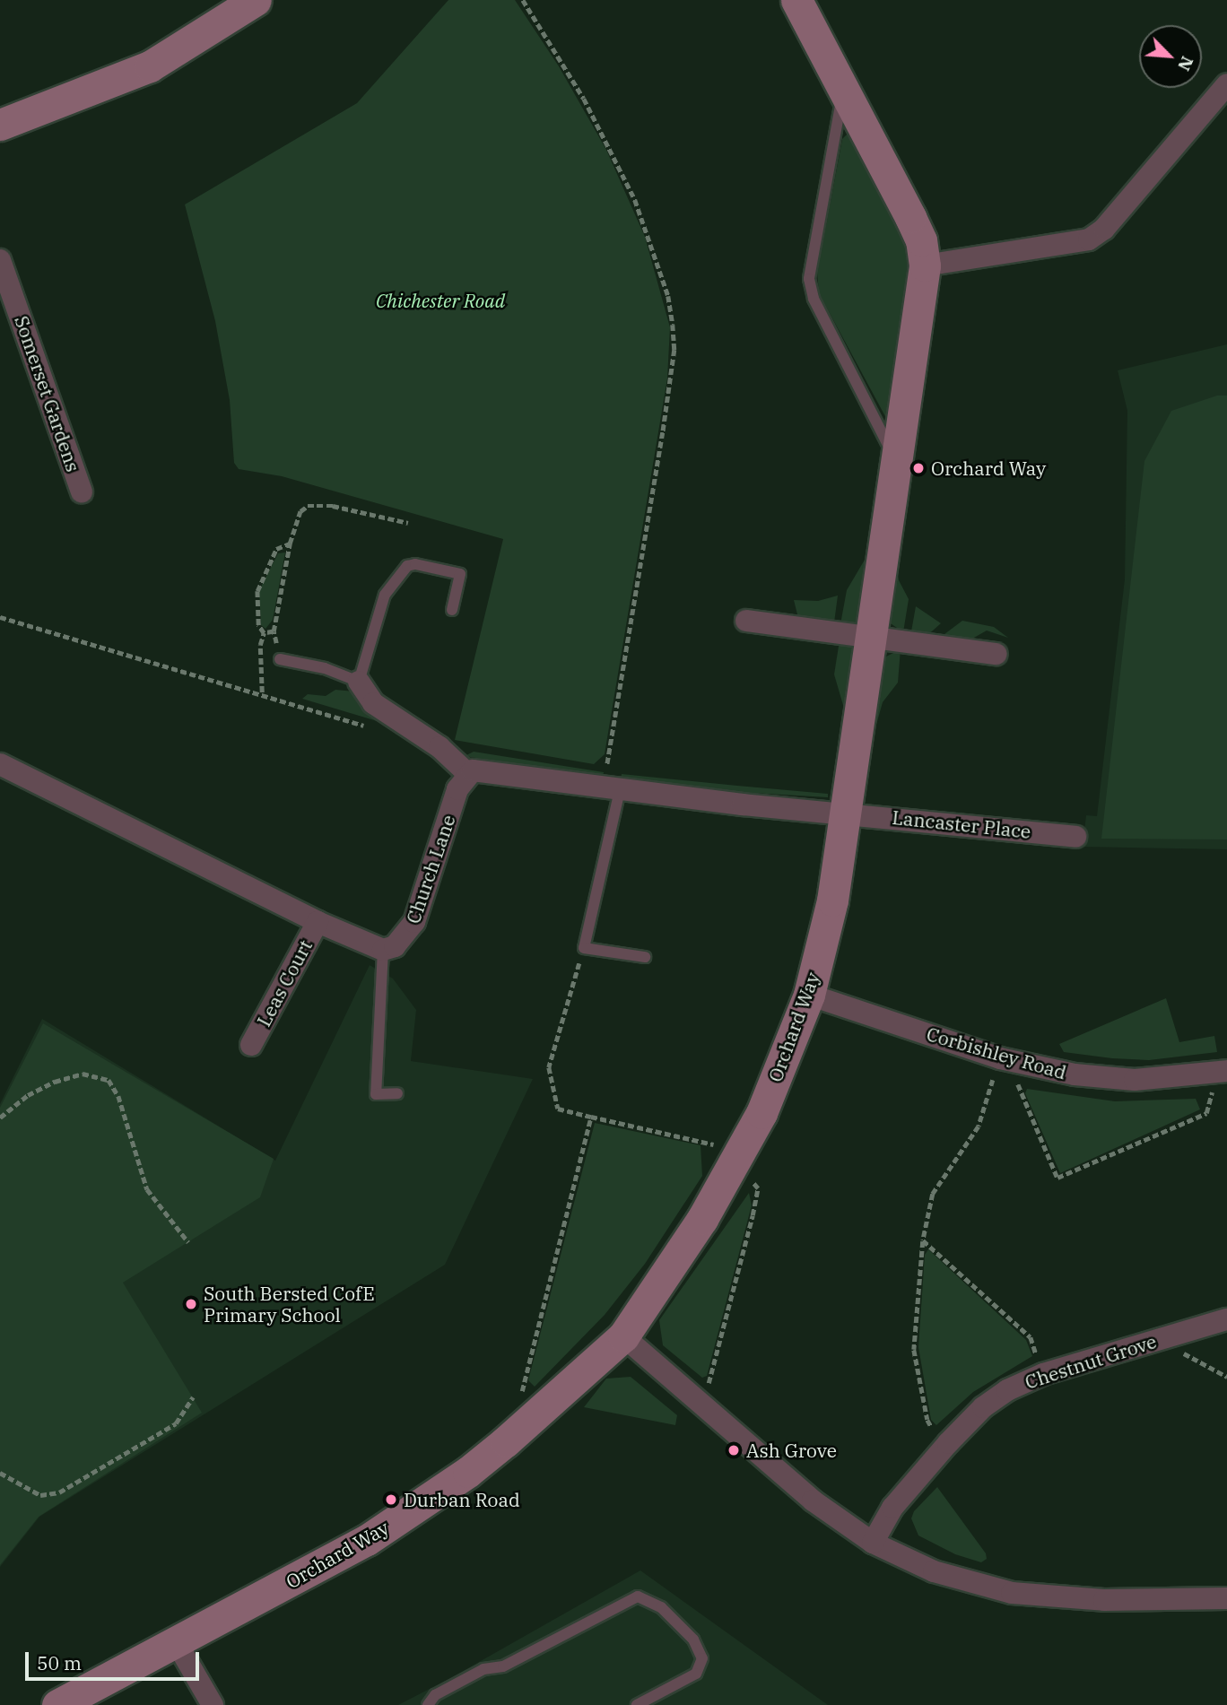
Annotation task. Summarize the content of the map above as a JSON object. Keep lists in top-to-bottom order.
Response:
{
  "streets": {
    "street": [
      "Somerset Gardens",
      "Lancaster Place",
      "Church Lane",
      "Leas Court",
      "Orchard Way",
      "Corbishley Road",
      "Chestnut Grove"
    ]
  },
  "crossings": [
    ["Lancaster Place", "Orchard Way"],
    ["Orchard Way", "Corbishley Road"]
  ],
  "parks": ["Chichester Road"],
  "places": [
    "Orchard Way",
    "South Bersted CofE Primary School",
    "Ash Grove",
    "Durban Road"
  ],
  "scale_bar": "50 m",
  "north": "bottom right"
}
